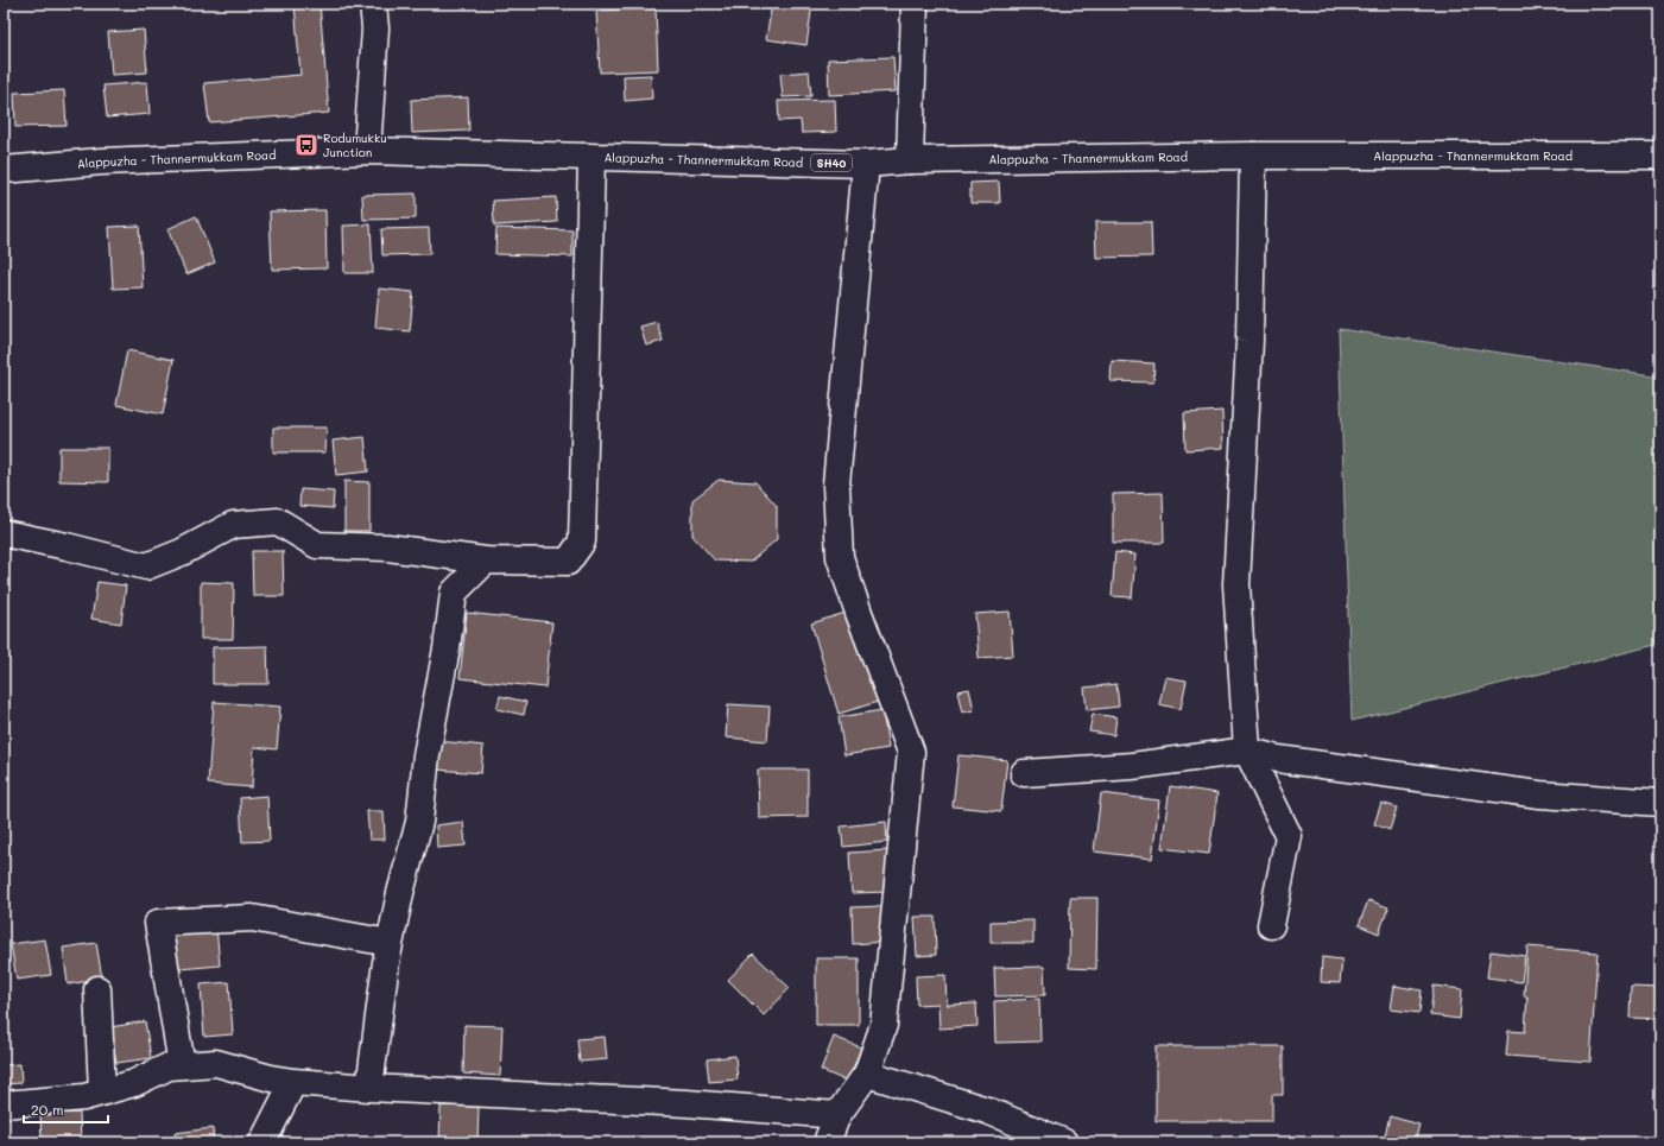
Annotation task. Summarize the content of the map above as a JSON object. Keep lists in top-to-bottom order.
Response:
{
  "streets": {
    "street": ["Alappuzha - Thannermukkam Road", "SH40"]
  },
  "places": {
    "bus stop": ["Rodumukku Junction"]
  },
  "scale_bar": "20 m"
}
